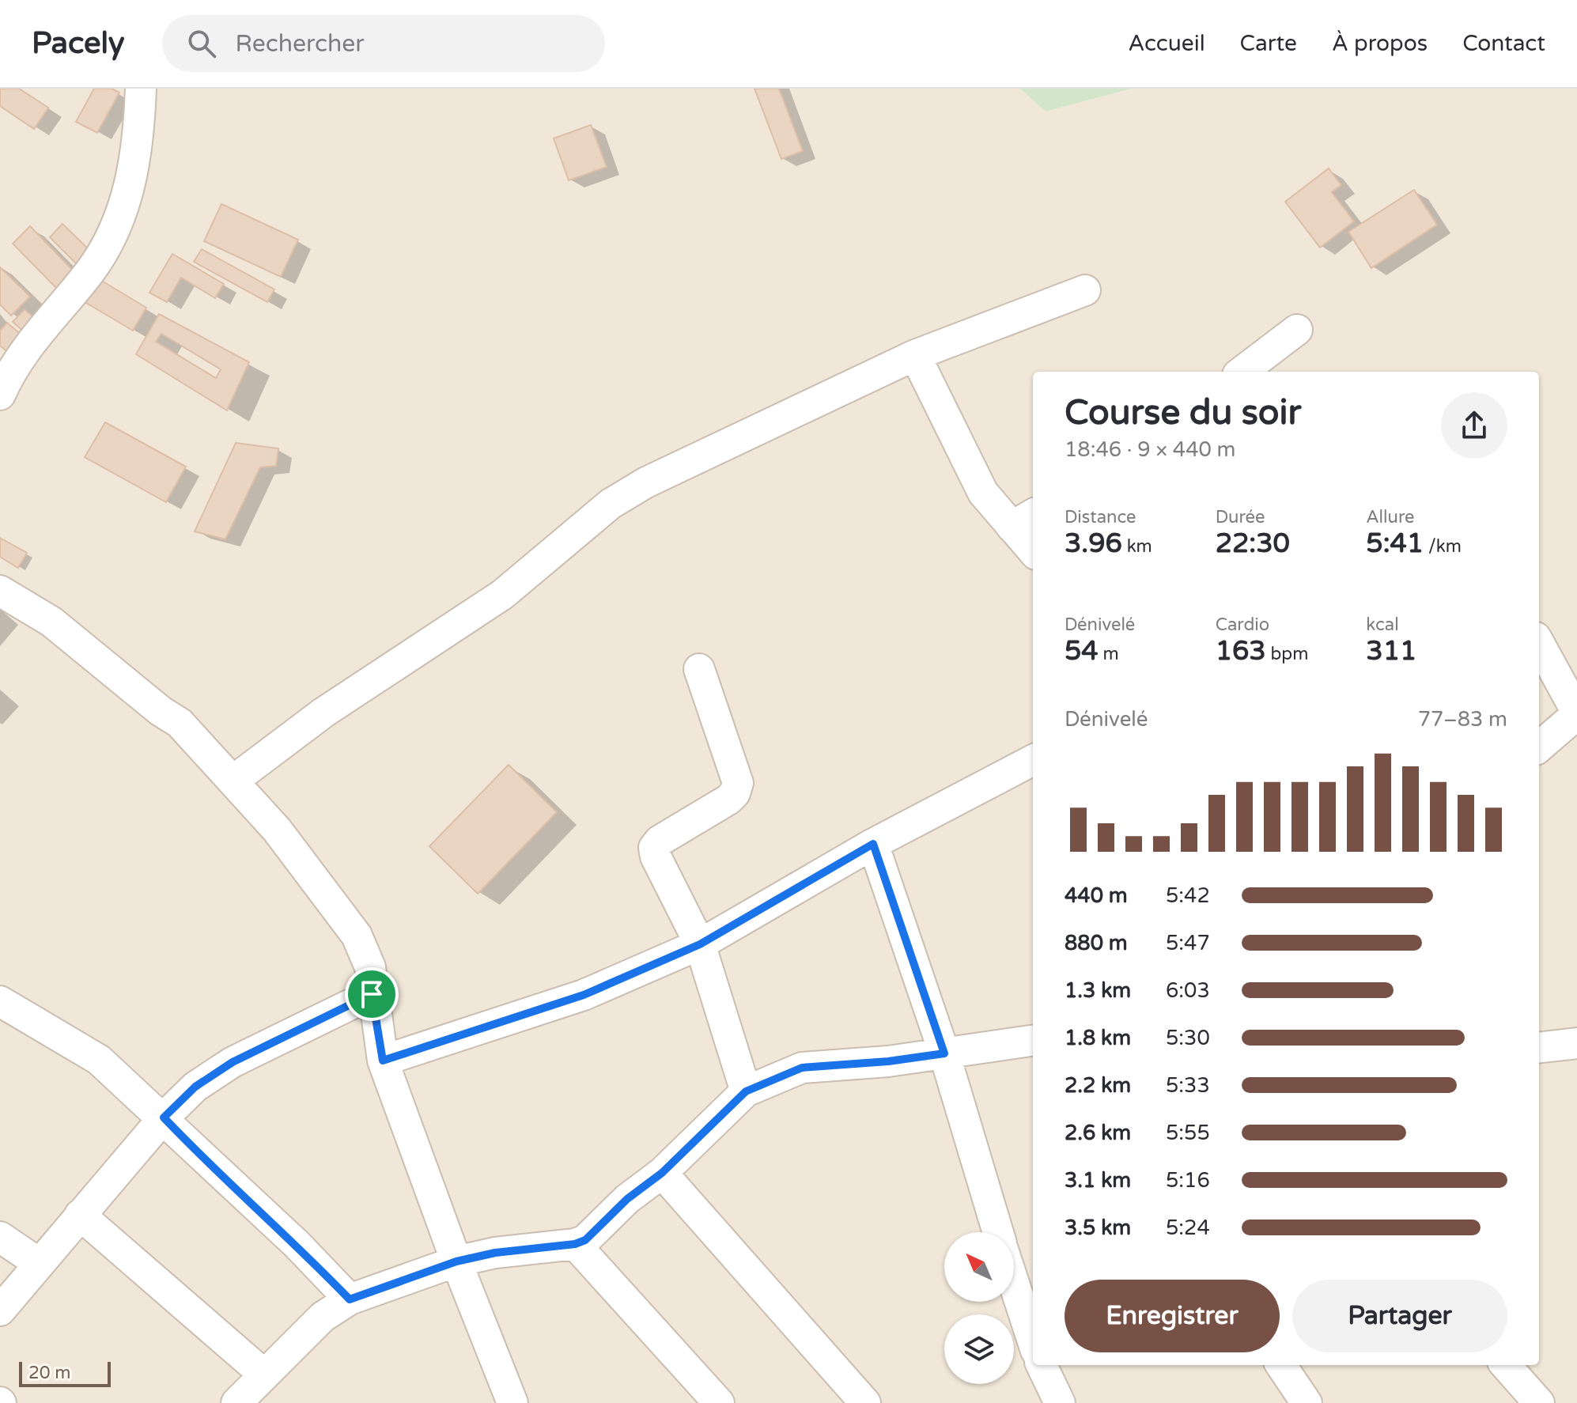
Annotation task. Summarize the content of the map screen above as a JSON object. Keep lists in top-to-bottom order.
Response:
{
  "scale_bar": "20 m",
  "north": "top left",
  "page": {
    "header": "Pacely",
    "search": "Rechercher",
    "nav": [
      "Accueil",
      "Carte",
      "À propos",
      "Contact"
    ],
    "heading": ["Course du soir", "18:46 · 9 × 440 m"],
    "stats": [
      ["Distance", "3.96 km"],
      ["Durée", "22:30"],
      ["Allure", "5:41 /km"],
      ["Dénivelé", "54 m"],
      ["Cardio", "163 bpm"],
      ["kcal", "311"]
    ],
    "chart": ["Dénivelé", "77–83 m"],
    "list": [
      {
        "name": "440 m",
        "note": "5:42"
      },
      {
        "name": "880 m",
        "note": "5:47"
      },
      {
        "name": "1.3 km",
        "note": "6:03"
      },
      {
        "name": "1.8 km",
        "note": "5:30"
      },
      {
        "name": "2.2 km",
        "note": "5:33"
      },
      {
        "name": "2.6 km",
        "note": "5:55"
      },
      {
        "name": "3.1 km",
        "note": "5:16"
      },
      {
        "name": "3.5 km",
        "note": "5:24"
      }
    ],
    "buttons": ["Enregistrer", "Partager"],
    "scale": "20 m"
  }
}
